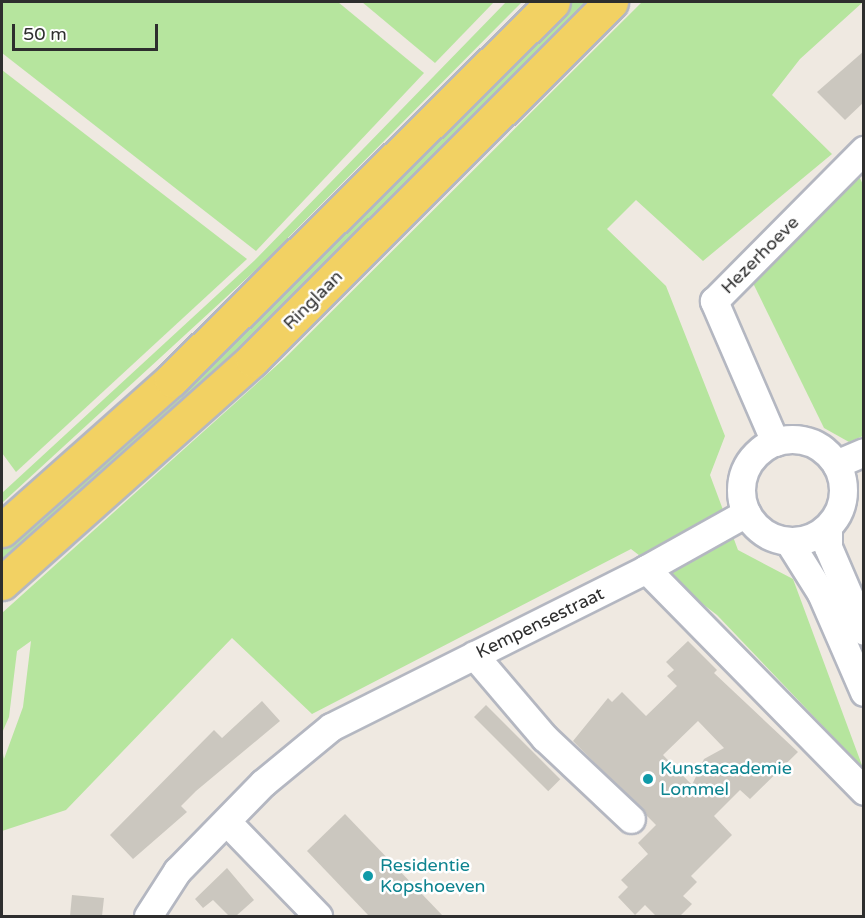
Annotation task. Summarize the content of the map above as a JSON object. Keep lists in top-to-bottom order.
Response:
{
  "streets": {
    "main road": ["Ringlaan"],
    "street": ["Hezerhoeve", "Kempensestraat"]
  },
  "crossings": [
    ["Hezerhoeve", "Kempensestraat"]
  ],
  "places": ["Kunstacademie Lommel", "Residentie Kopshoeven"],
  "scale_bar": "50 m"
}
